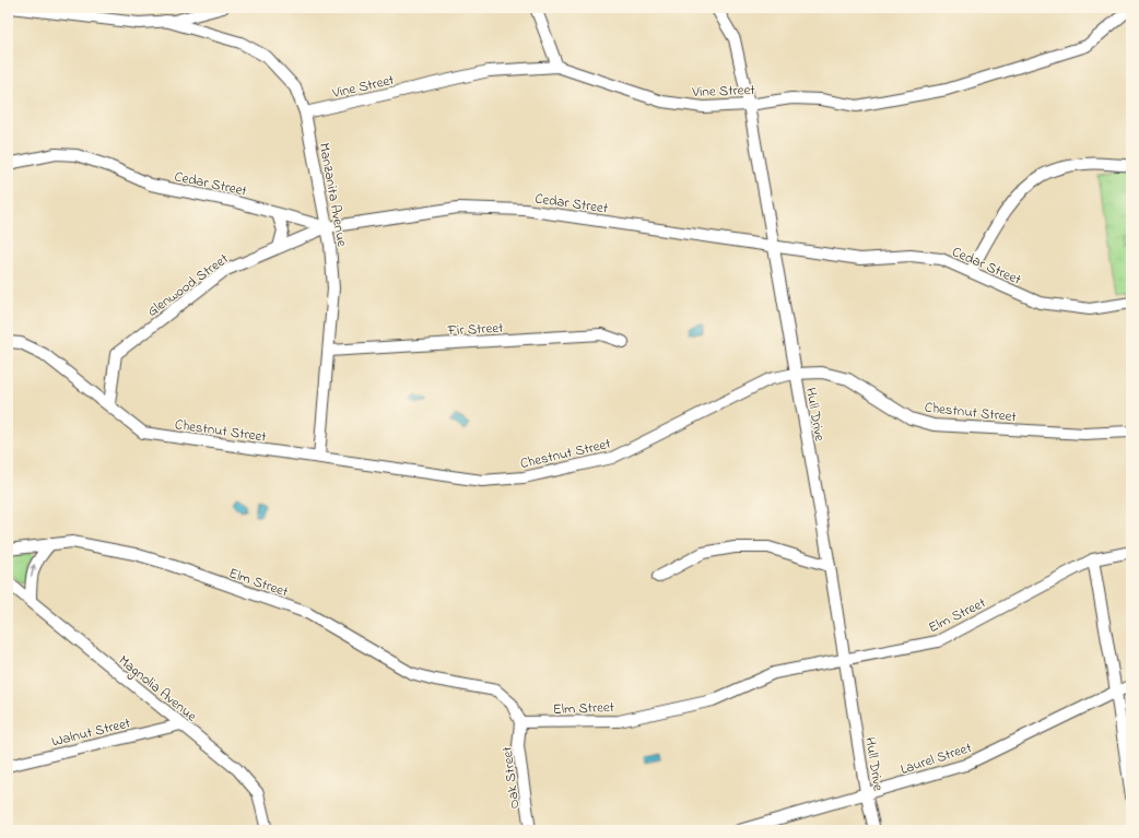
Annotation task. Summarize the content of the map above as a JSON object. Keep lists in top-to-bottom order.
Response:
{
  "streets": {
    "street": [
      "Vine Street",
      "Cedar Street",
      "Manzanita Avenue",
      "Glenwood Street",
      "Fir Street",
      "Chestnut Street",
      "Hull Drive",
      "Elm Street",
      "Magnolia Avenue",
      "Walnut Street",
      "Laurel Street",
      "Oak Street"
    ]
  },
  "crossings": [
    ["Vine Street", "Manzanita Avenue"],
    ["Vine Street", "Hull Drive"],
    ["Cedar Street", "Manzanita Avenue"],
    ["Cedar Street", "Glenwood Street"],
    ["Cedar Street", "Hull Drive"],
    ["Manzanita Avenue", "Glenwood Street"],
    ["Manzanita Avenue", "Fir Street"],
    ["Manzanita Avenue", "Chestnut Street"],
    ["Glenwood Street", "Chestnut Street"],
    ["Chestnut Street", "Hull Drive"],
    ["Hull Drive", "Elm Street"],
    ["Hull Drive", "Laurel Street"],
    ["Elm Street", "Oak Street"],
    ["Magnolia Avenue", "Walnut Street"]
  ]
}
